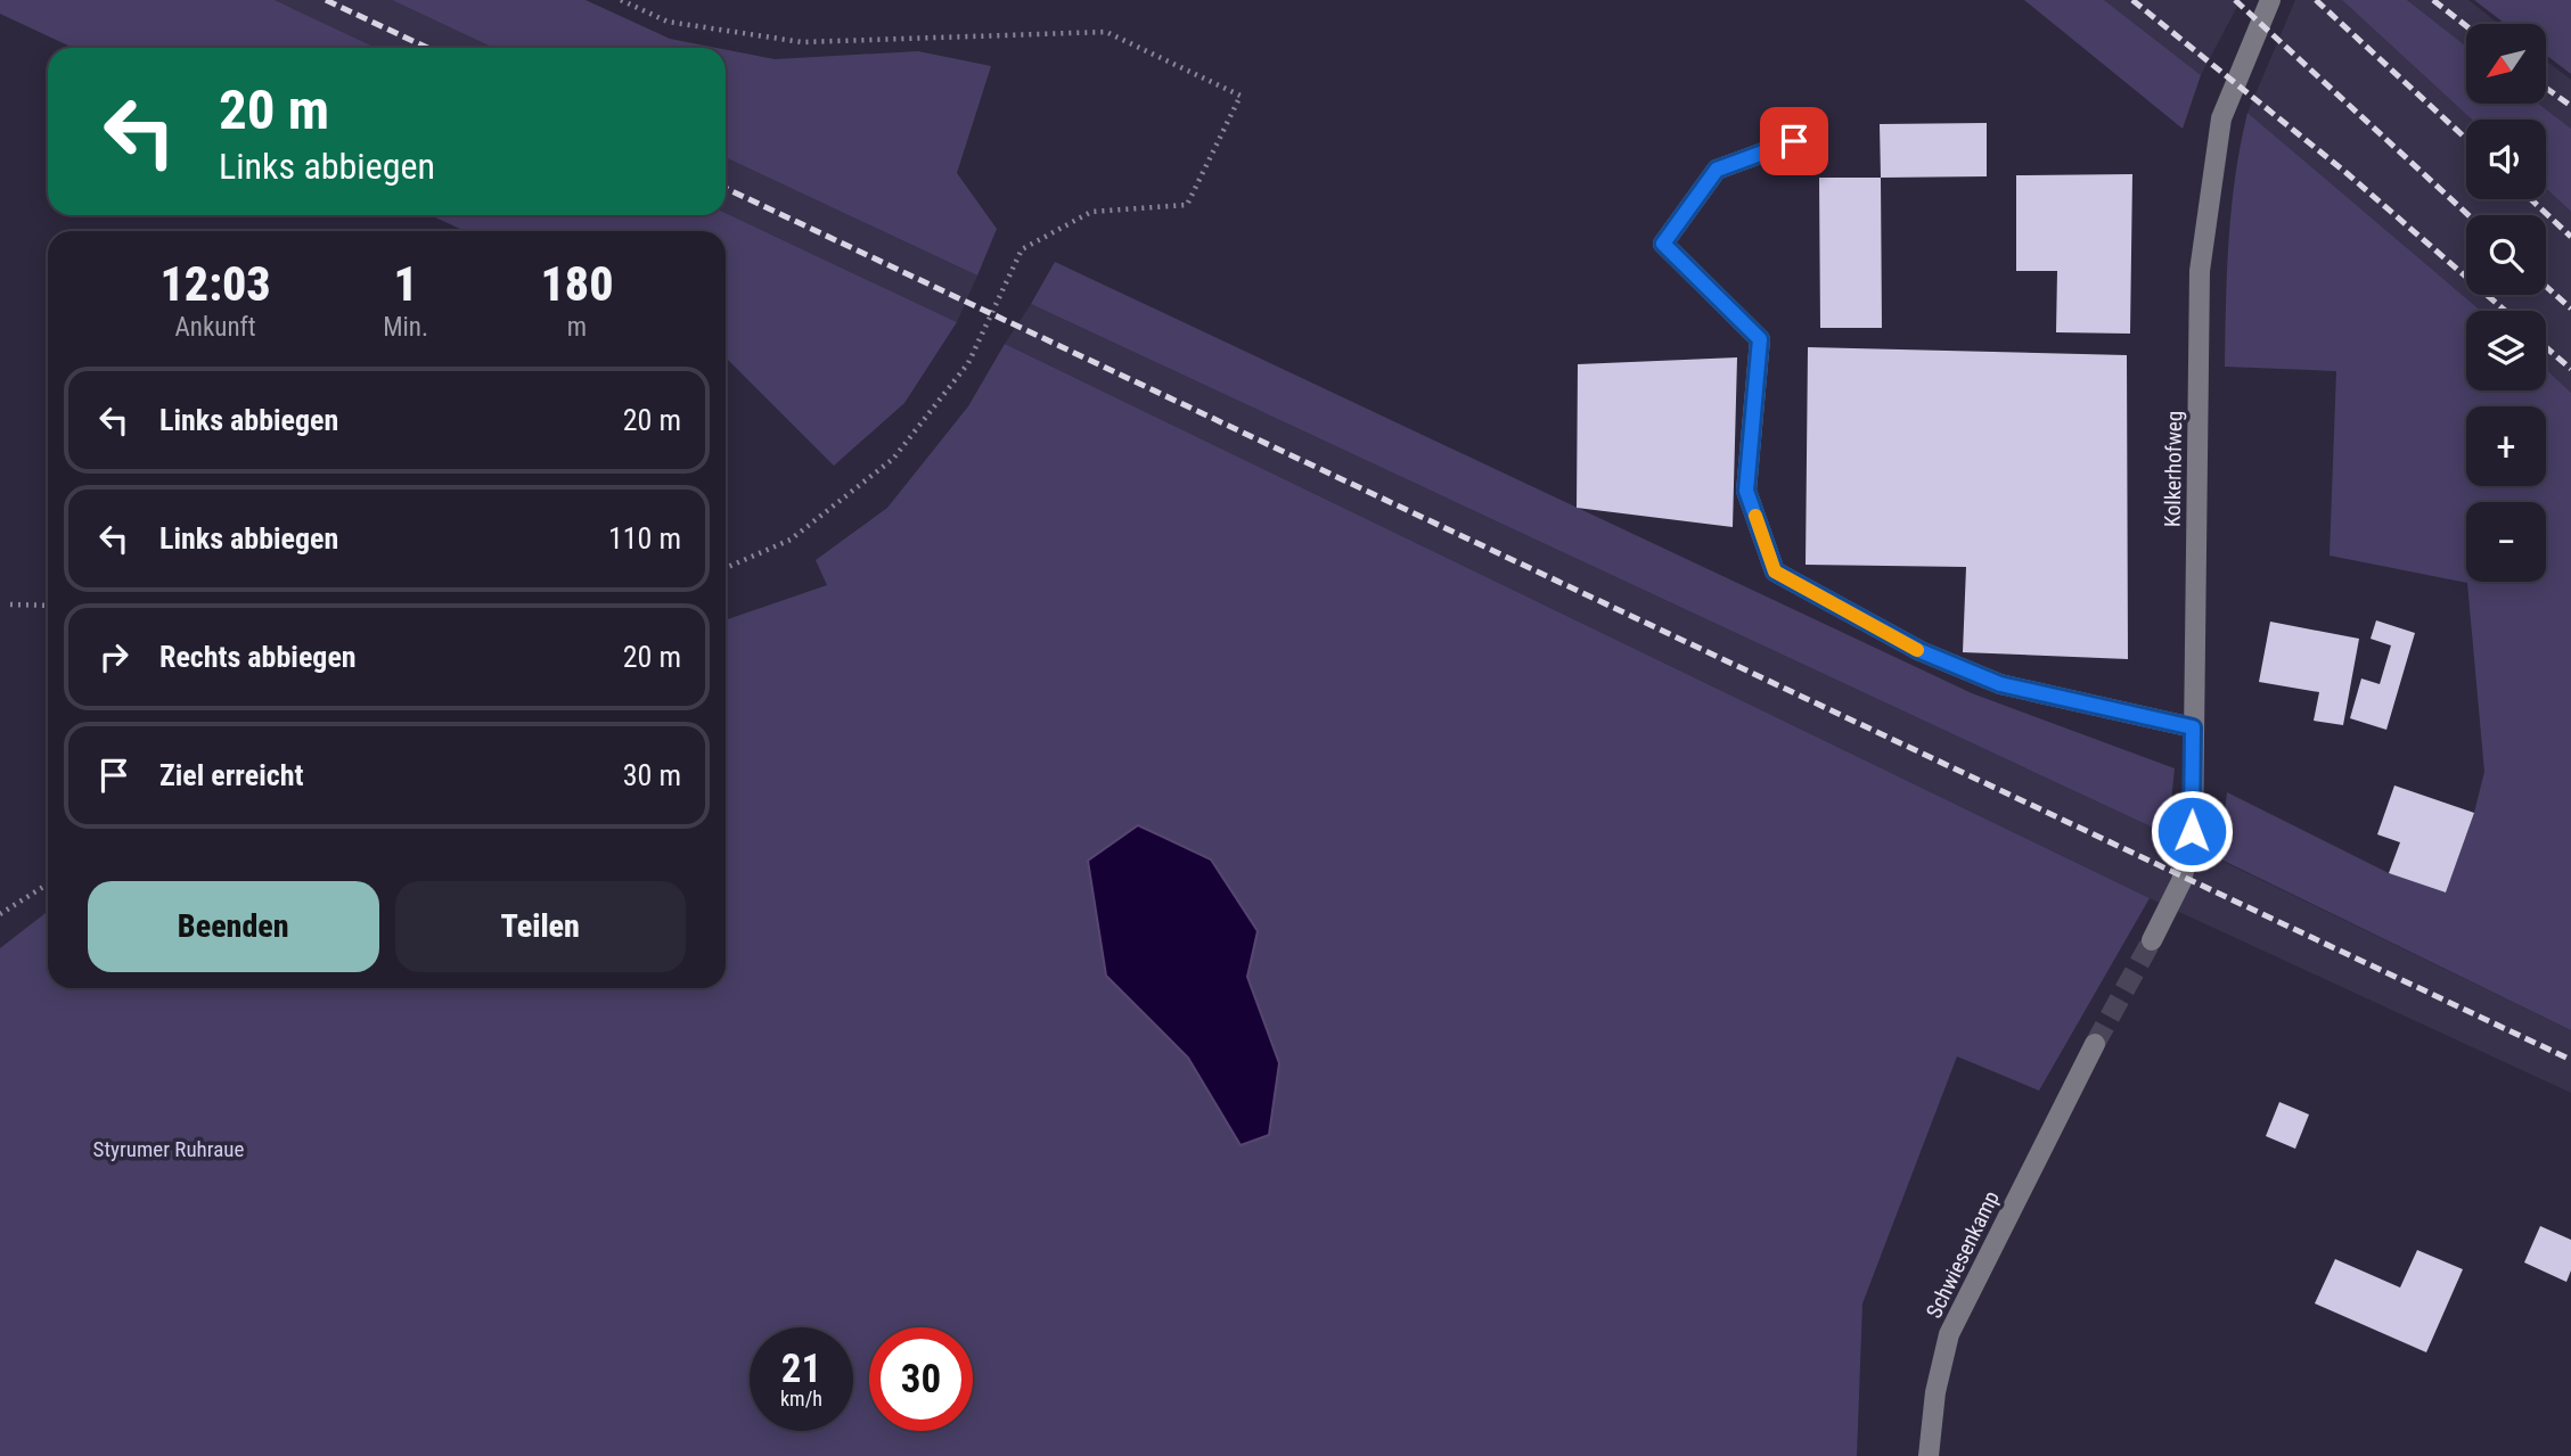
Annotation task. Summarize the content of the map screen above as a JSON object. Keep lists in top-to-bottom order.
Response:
{
  "streets": {
    "street": ["Kolkerhofweg", "Schwiesenkamp"]
  },
  "parks": ["Styrumer Ruhraue"],
  "north": "bottom left",
  "page": {
    "map_buttons": ["+", "−"],
    "turn": ["20 m", "Links abbiegen"],
    "eta": [
      "12:03",
      "Ankunft",
      "1",
      "Min.",
      "180",
      "m"
    ],
    "list": [
      {
        "name": "Links abbiegen",
        "value": "20 m"
      },
      {
        "name": "Links abbiegen",
        "value": "110 m"
      },
      {
        "name": "Rechts abbiegen",
        "value": "20 m"
      },
      {
        "name": "Ziel erreicht",
        "value": "30 m"
      }
    ],
    "buttons": ["Beenden", "Teilen"],
    "speed": "21 km/h",
    "limit": "30"
  }
}
